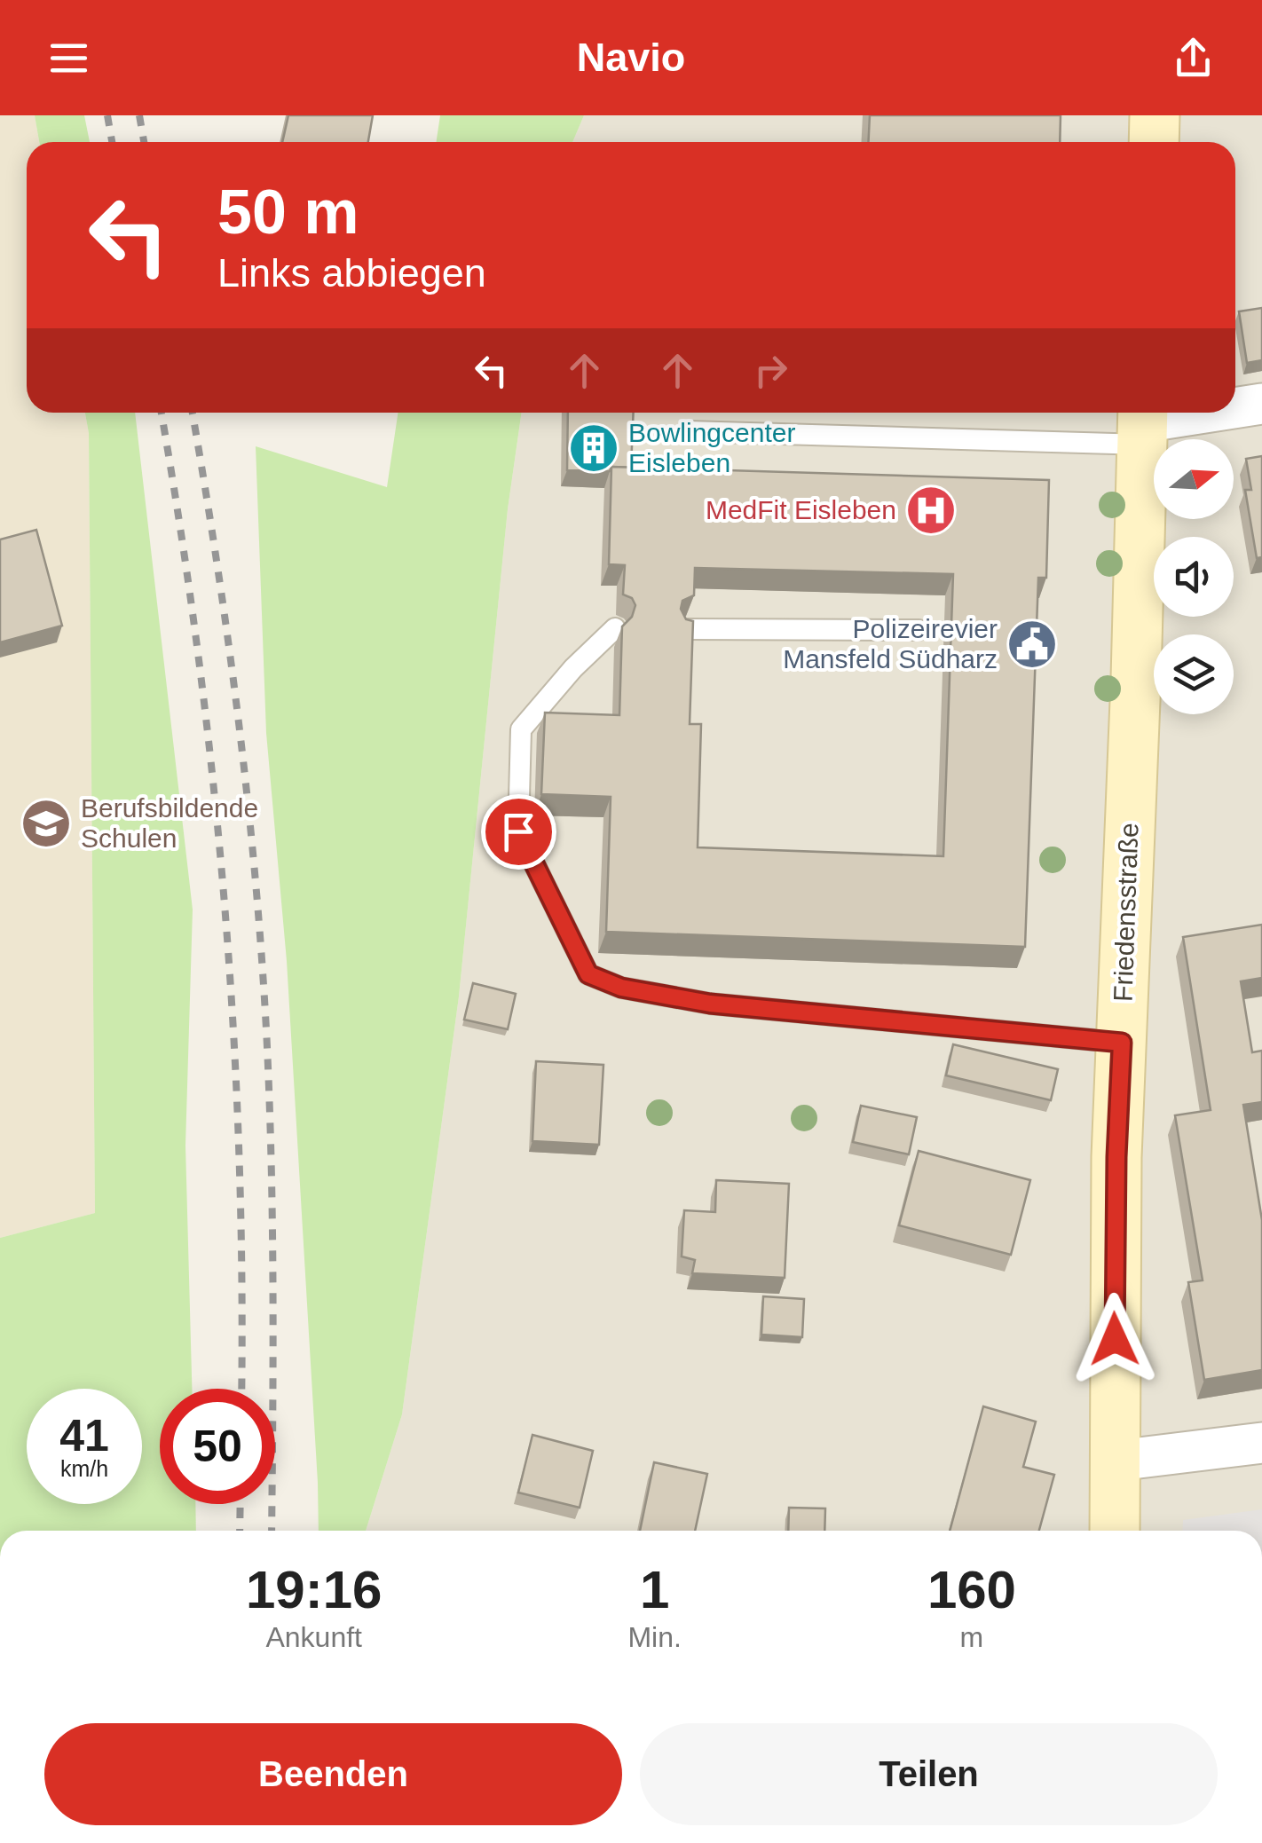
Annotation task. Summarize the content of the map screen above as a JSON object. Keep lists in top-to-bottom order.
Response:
{
  "streets": {
    "main road": ["Friedensstraße"]
  },
  "places": {
    "building": ["Bowlingcenter Eisleben"],
    "hospital": ["MedFit Eisleben"],
    "public building": ["Polizeirevier Mansfeld Südharz"],
    "school or university": ["Berufsbildende Schulen"]
  },
  "north": "right",
  "page": {
    "header": "Navio",
    "turn": ["50 m", "Links abbiegen"],
    "speed": "41 km/h",
    "limit": "50",
    "eta": [
      "19:16",
      "Ankunft",
      "1",
      "Min.",
      "160",
      "m"
    ],
    "buttons": ["Beenden", "Teilen"]
  }
}
